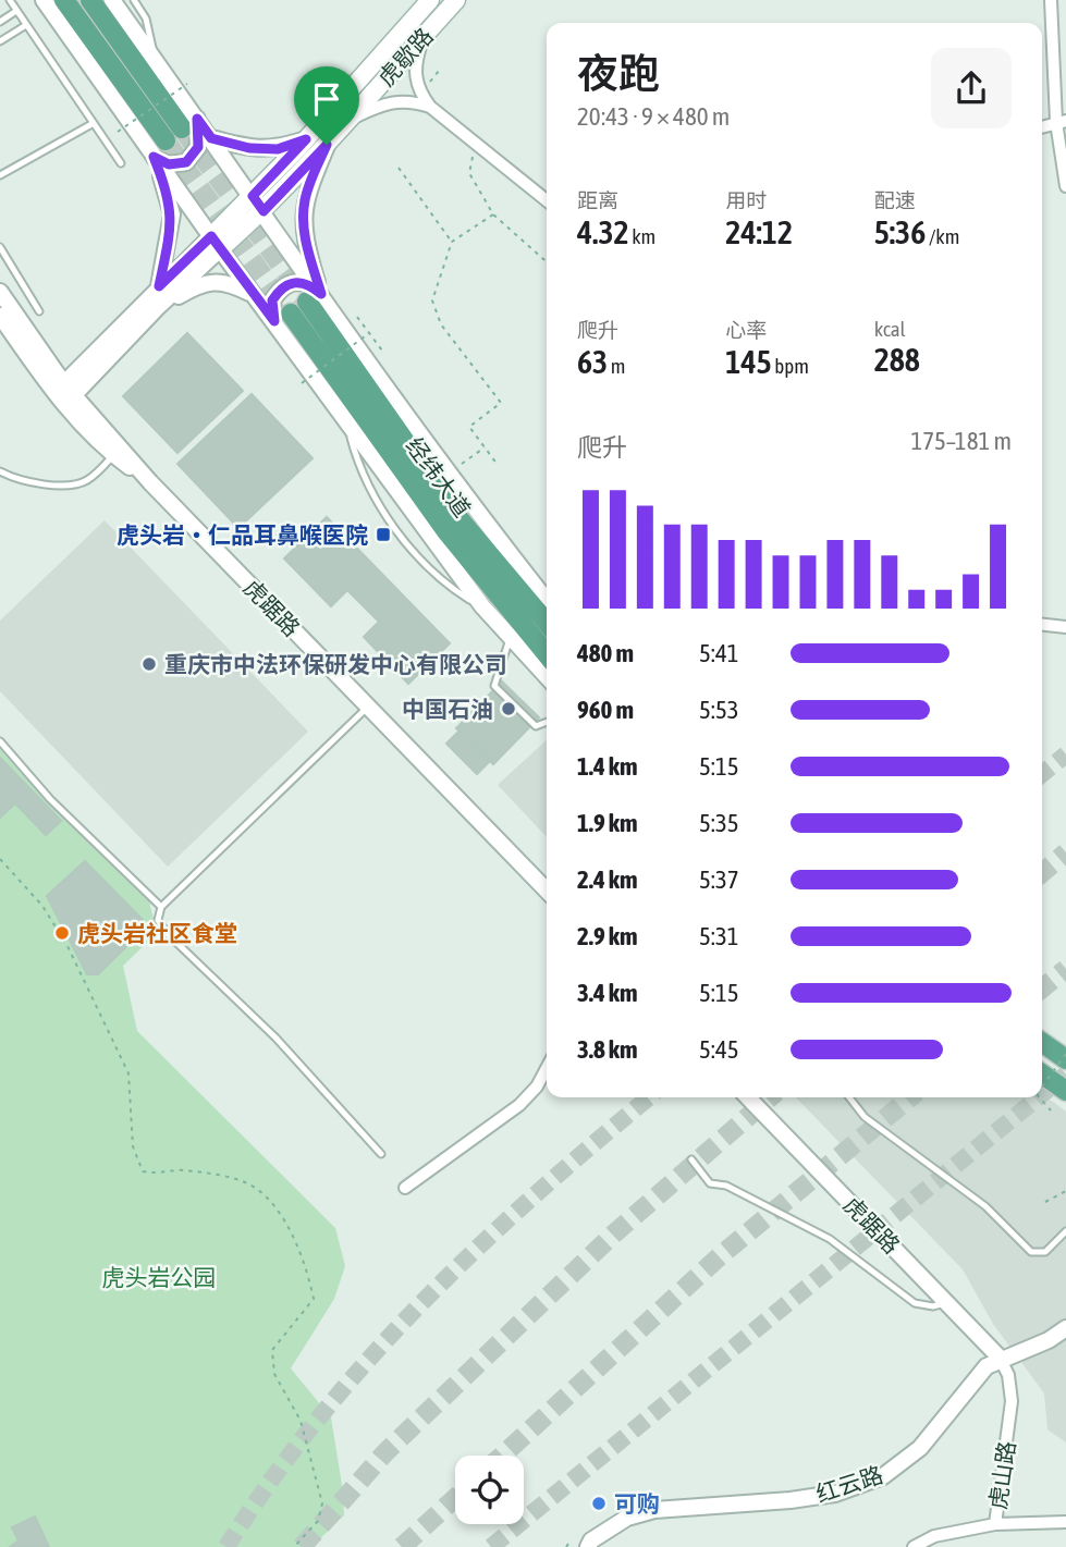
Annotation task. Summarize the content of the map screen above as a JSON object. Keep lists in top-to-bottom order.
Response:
{
  "streets": {
    "main road": ["虎歇路", "经纬大道"],
    "street": ["虎踞路", "虎山路", "红云路"]
  },
  "crossings": [
    ["虎歇路", "虎踞路"],
    ["虎踞路", "虎山路"],
    ["虎踞路", "红云路"],
    ["虎山路", "红云路"]
  ],
  "parks": ["虎头岩公园"],
  "places": {
    "transit": ["虎头岩‧仁品耳鼻喉医院"],
    "other": [
      "重庆市中法环保研发中心有限公司",
      "中国石油",
      "虎头岩社区食堂",
      "可购"
    ]
  },
  "page": {
    "heading": ["夜跑", "20:43 · 9 × 480 m"],
    "stats": [
      ["距离", "4.32 km"],
      ["用时", "24:12"],
      ["配速", "5:36 /km"],
      ["爬升", "63 m"],
      ["心率", "145 bpm"],
      ["kcal", "288"]
    ],
    "chart": ["爬升", "175–181 m"],
    "list": [
      {
        "name": "480 m",
        "note": "5:41"
      },
      {
        "name": "960 m",
        "note": "5:53"
      },
      {
        "name": "1.4 km",
        "note": "5:15"
      },
      {
        "name": "1.9 km",
        "note": "5:35"
      },
      {
        "name": "2.4 km",
        "note": "5:37"
      },
      {
        "name": "2.9 km",
        "note": "5:31"
      },
      {
        "name": "3.4 km",
        "note": "5:15"
      },
      {
        "name": "3.8 km",
        "note": "5:45"
      }
    ]
  }
}
